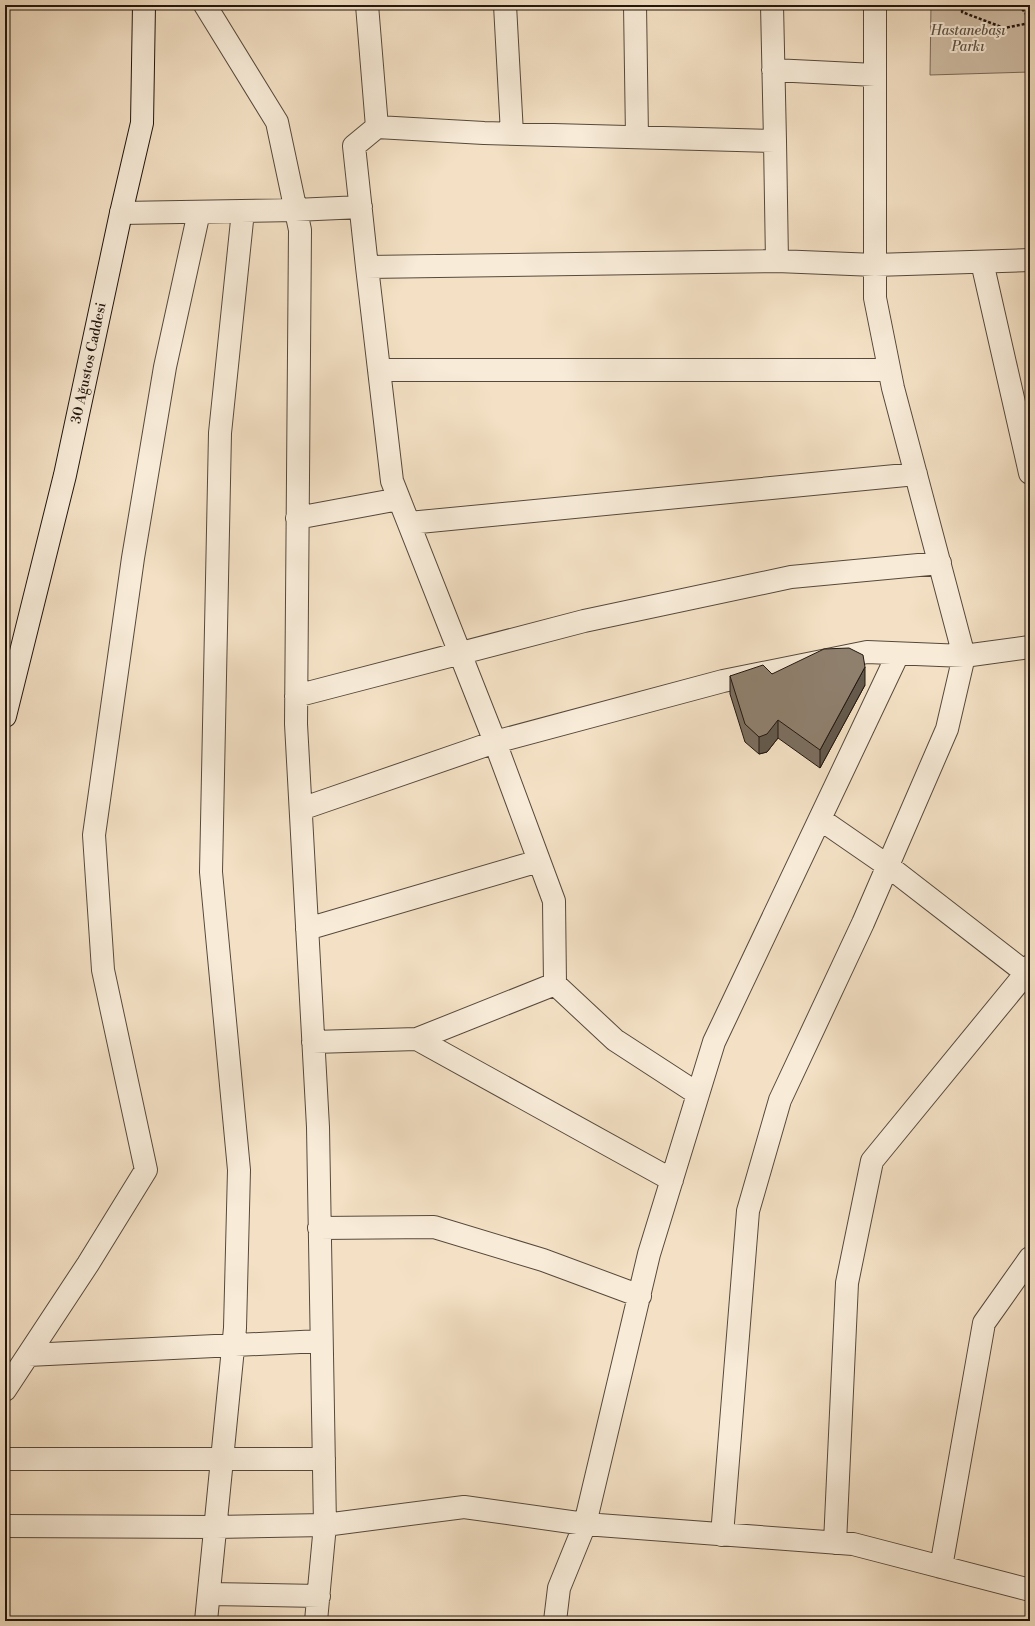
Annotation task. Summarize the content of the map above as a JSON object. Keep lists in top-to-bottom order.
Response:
{
  "streets": {
    "street": ["30 Ağustos Caddesi"]
  },
  "parks": ["Hastanebaşı Parkı"]
}
